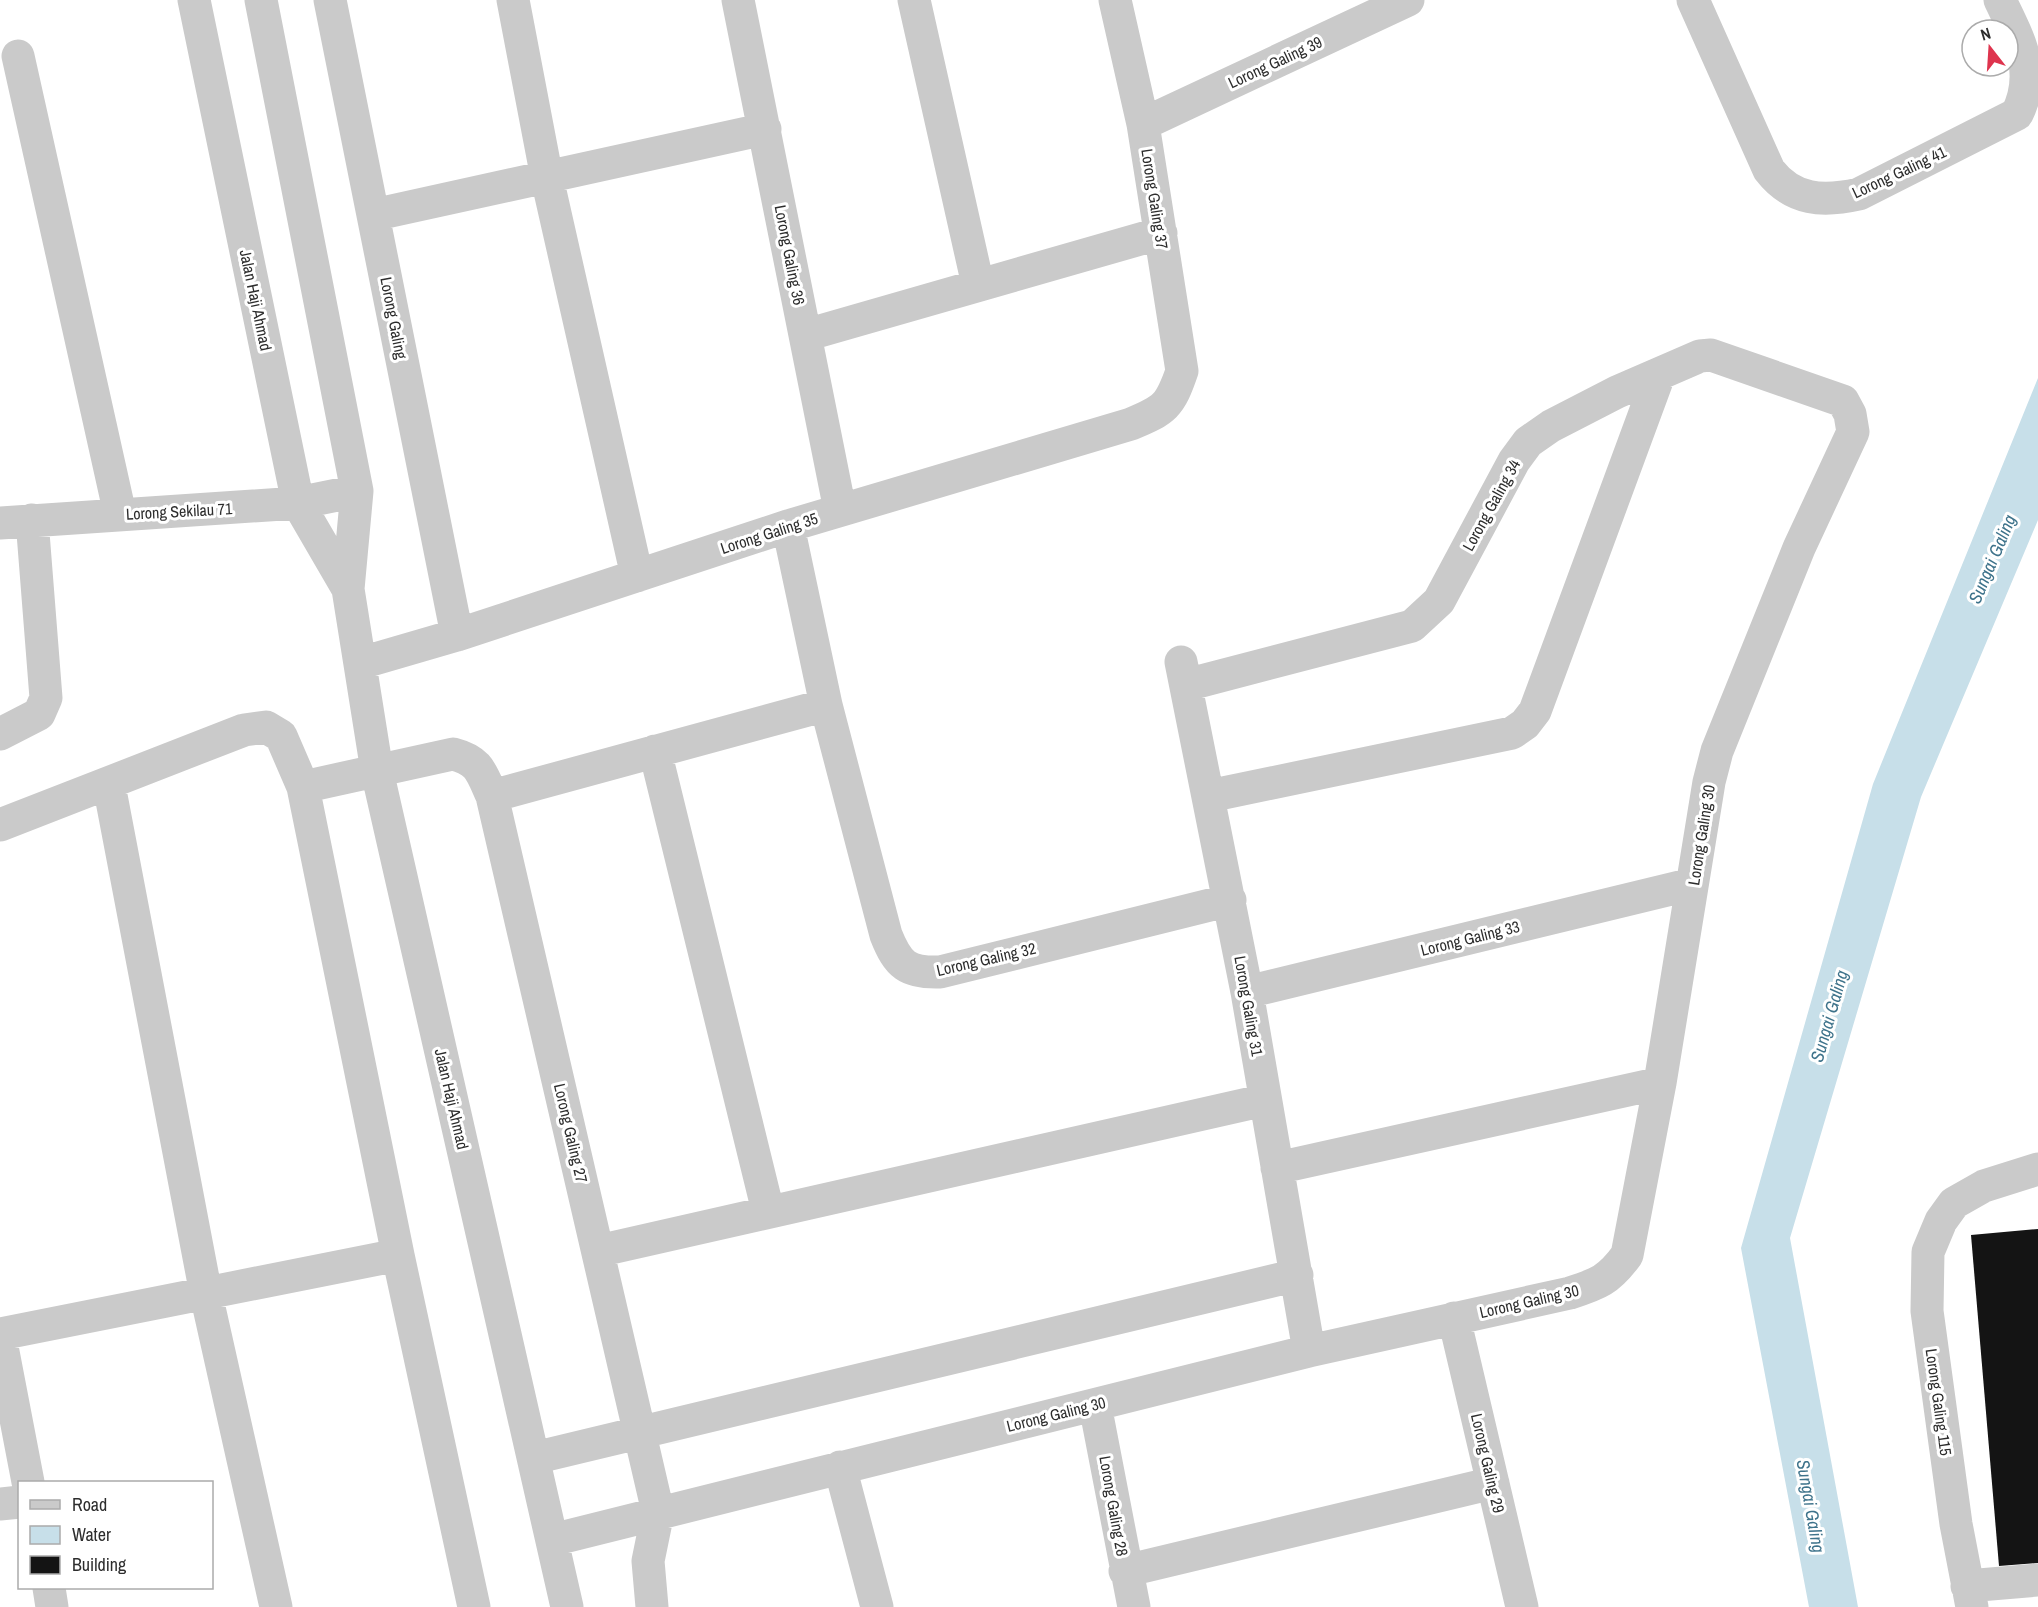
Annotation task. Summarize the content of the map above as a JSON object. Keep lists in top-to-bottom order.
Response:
{
  "streets": {
    "street": [
      "Lorong Galing 39",
      "Lorong Galing 41",
      "Lorong Galing 37",
      "Lorong Galing 36",
      "Jalan Haji Ahmad",
      "Lorong Galing",
      "Lorong Galing 34",
      "Lorong Sekilau 71",
      "Lorong Galing 35",
      "Lorong Galing 30",
      "Lorong Galing 33",
      "Lorong Galing 32",
      "Lorong Galing 31",
      "Lorong Galing 27",
      "Lorong Galing 115",
      "Lorong Galing 29",
      "Lorong Galing 28"
    ]
  },
  "crossings": [
    ["Lorong Galing 39", "Lorong Galing 37"],
    ["Lorong Galing 37", "Lorong Galing 35"],
    ["Lorong Galing 36", "Lorong Galing 35"],
    ["Jalan Haji Ahmad", "Lorong Sekilau 71"],
    ["Jalan Haji Ahmad", "Lorong Galing 35"],
    ["Jalan Haji Ahmad", "Lorong Galing 30"],
    ["Jalan Haji Ahmad", "Lorong Galing 27"],
    ["Lorong Galing", "Lorong Galing 35"],
    ["Lorong Galing 34", "Lorong Galing 30"],
    ["Lorong Galing 34", "Lorong Galing 31"],
    ["Lorong Galing 35", "Lorong Galing 32"],
    ["Lorong Galing 30", "Lorong Galing 33"],
    ["Lorong Galing 30", "Lorong Galing 31"],
    ["Lorong Galing 30", "Lorong Galing 27"],
    ["Lorong Galing 30", "Lorong Galing 29"],
    ["Lorong Galing 30", "Lorong Galing 28"],
    ["Lorong Galing 33", "Lorong Galing 31"],
    ["Lorong Galing 32", "Lorong Galing 31"]
  ],
  "water": ["Sungai Galing"],
  "legend": ["Road", "Water", "Building"],
  "north": "top"
}
